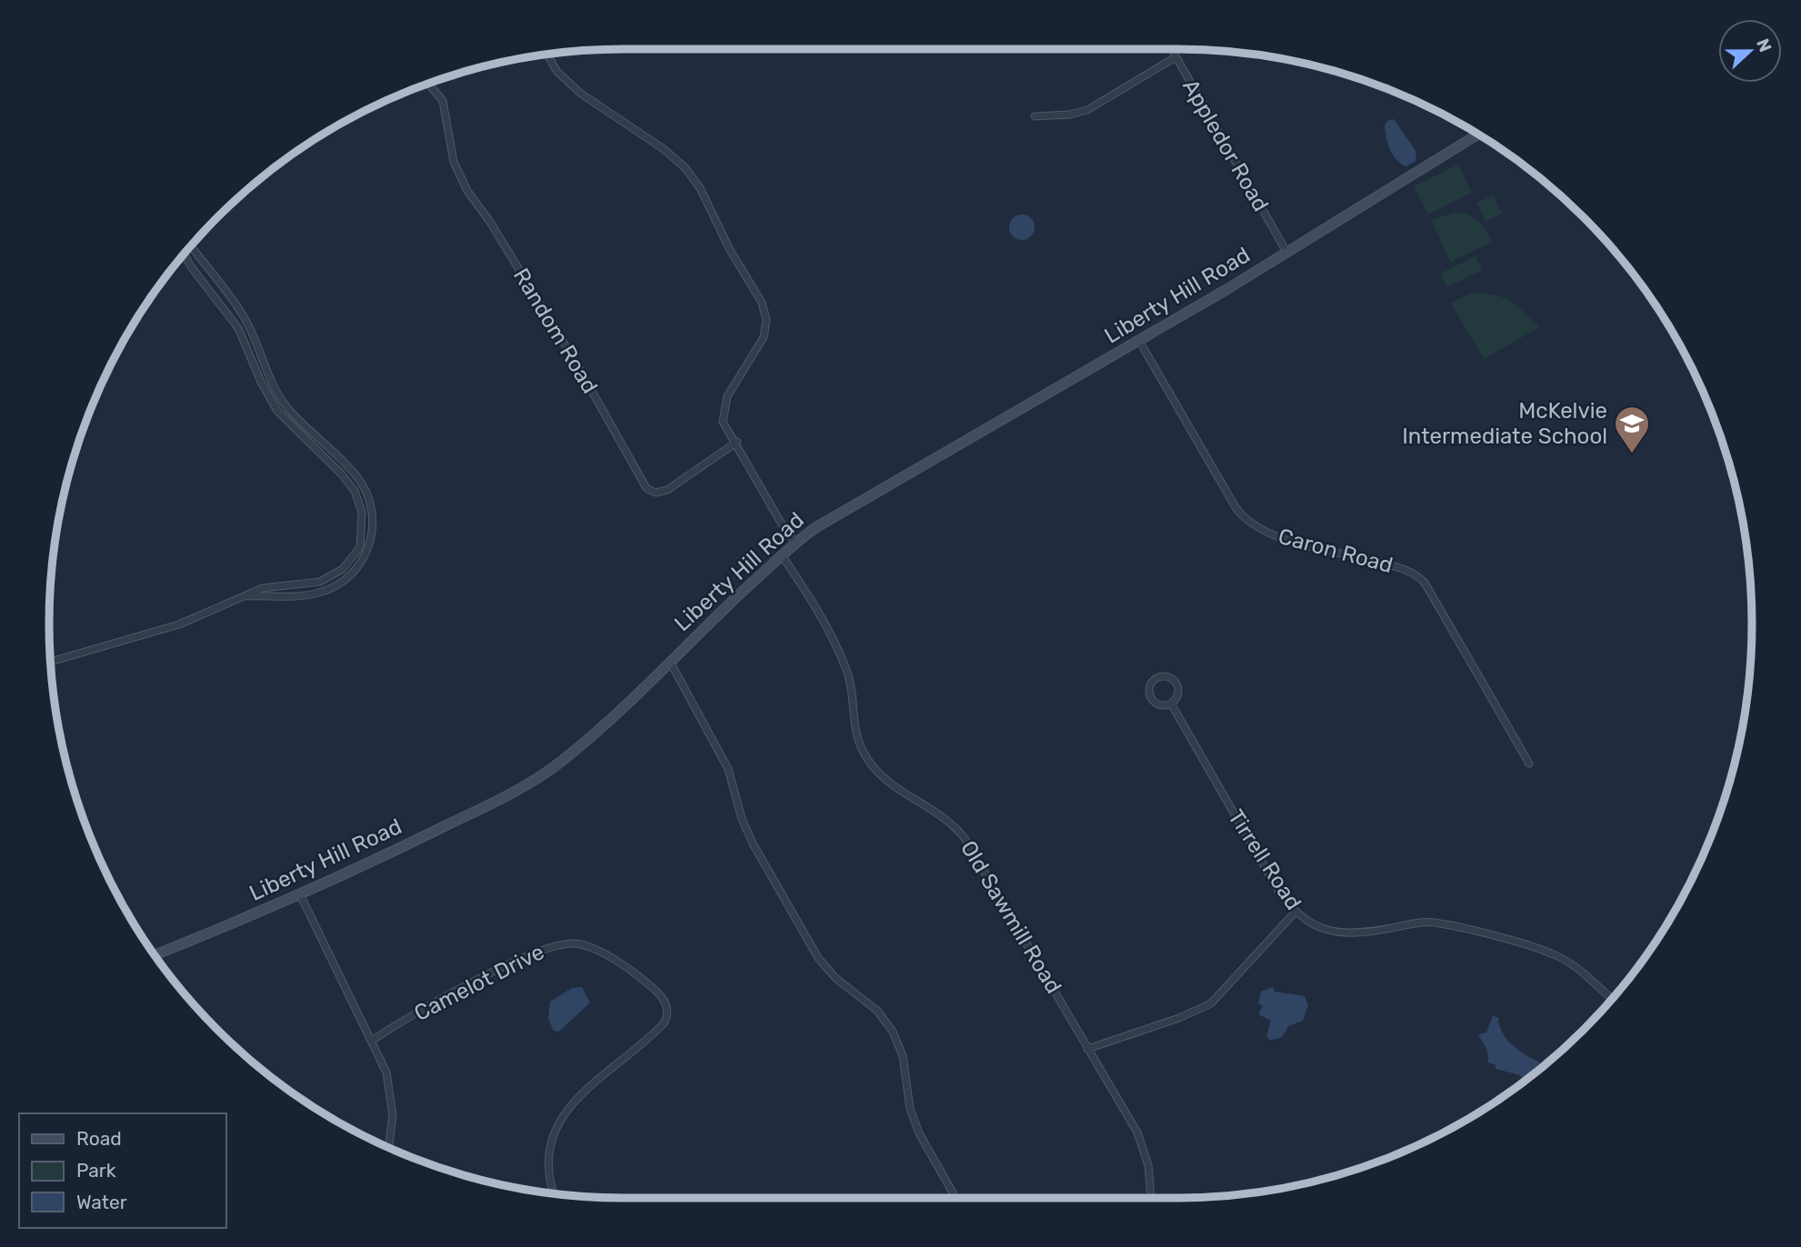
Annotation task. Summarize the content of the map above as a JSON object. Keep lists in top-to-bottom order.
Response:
{
  "streets": {
    "street": [
      "Appledor Road",
      "Liberty Hill Road",
      "Random Road",
      "Caron Road",
      "Tirrell Road",
      "Old Sawmill Road",
      "Camelot Drive"
    ]
  },
  "crossings": [
    ["Appledor Road", "Liberty Hill Road"],
    ["Liberty Hill Road", "Caron Road"],
    ["Liberty Hill Road", "Old Sawmill Road"]
  ],
  "places": {
    "school or university": ["McKelvie Intermediate School"]
  },
  "legend": ["Road", "Park", "Water"],
  "north": "right"
}
